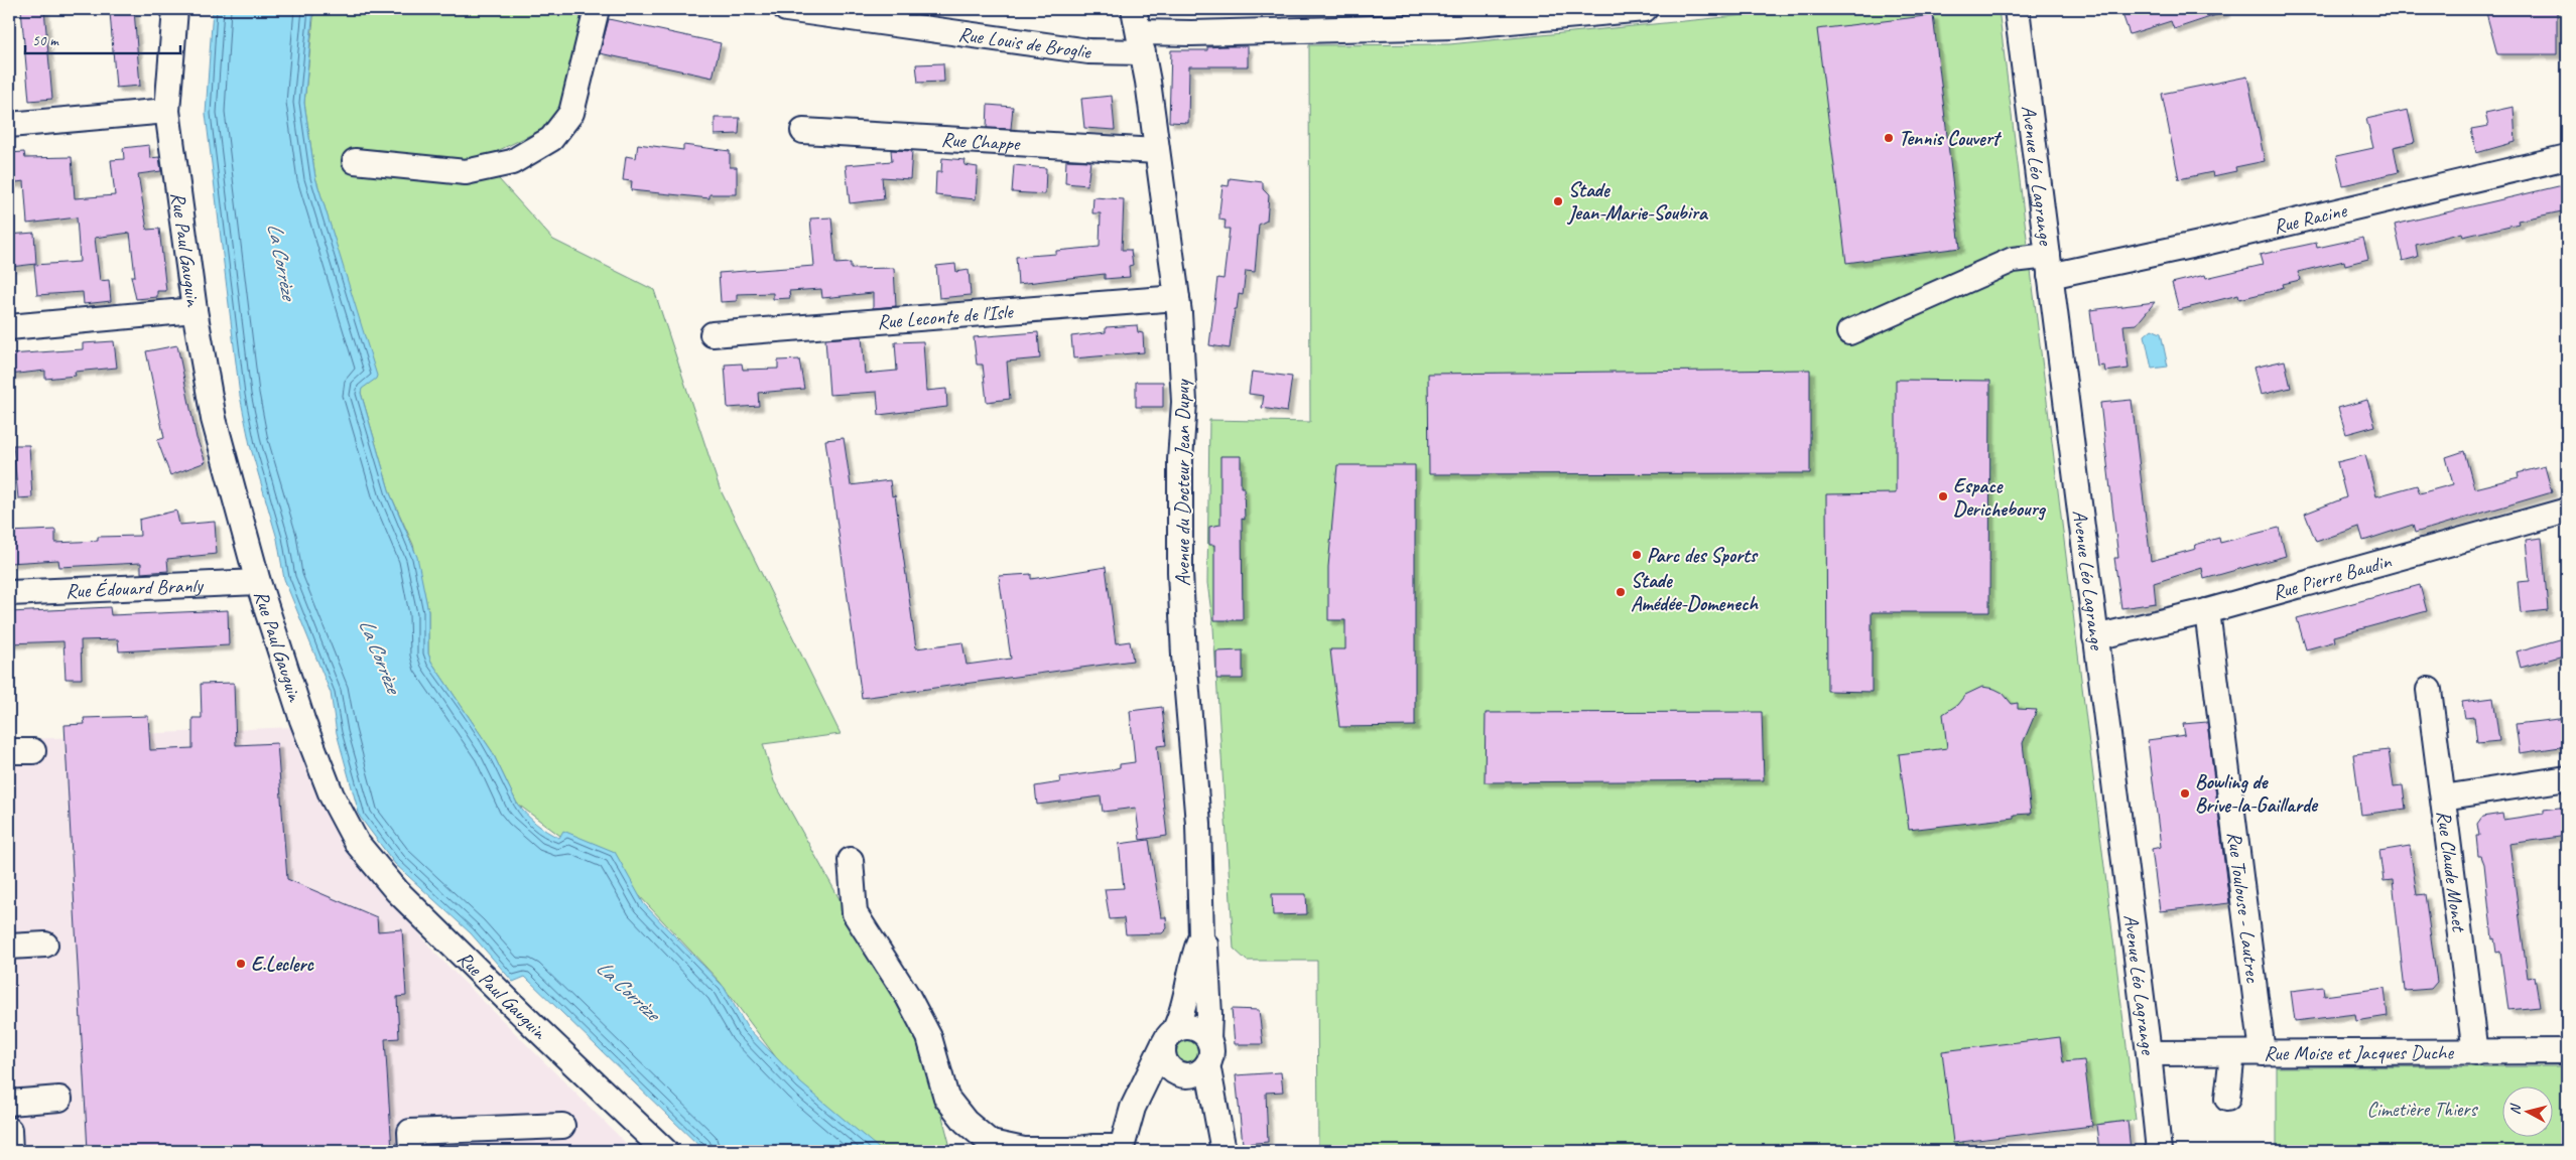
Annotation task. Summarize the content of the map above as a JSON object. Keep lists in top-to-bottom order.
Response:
{
  "streets": {
    "street": [
      "Rue Louis de Broglie",
      "Rue Chappe",
      "Avenue Léo Lagrange",
      "Rue Racine",
      "Rue Paul Gauguin",
      "Rue Leconte de l'Isle",
      "Avenue du Docteur Jean Dupuy",
      "Rue Pierre Baudin",
      "Rue Édouard Branly",
      "Rue Claude Monet",
      "Rue Toulouse - Lautrec",
      "Rue Moise et Jacques Duche"
    ]
  },
  "crossings": [
    ["Rue Louis de Broglie", "Avenue du Docteur Jean Dupuy"],
    ["Rue Chappe", "Avenue du Docteur Jean Dupuy"],
    ["Avenue Léo Lagrange", "Rue Racine"],
    ["Avenue Léo Lagrange", "Rue Pierre Baudin"],
    ["Avenue Léo Lagrange", "Rue Moise et Jacques Duche"],
    ["Rue Paul Gauguin", "Rue Édouard Branly"],
    ["Rue Leconte de l'Isle", "Avenue du Docteur Jean Dupuy"],
    ["Rue Pierre Baudin", "Rue Toulouse - Lautrec"],
    ["Rue Claude Monet", "Rue Moise et Jacques Duche"],
    ["Rue Toulouse - Lautrec", "Rue Moise et Jacques Duche"]
  ],
  "water": ["La Corrèze"],
  "parks": ["Cimetière Thiers"],
  "places": [
    "Tennis Couvert",
    "Stade Jean-Marie-Soubira",
    "Espace Derichebourg",
    "Parc des Sports",
    "Stade Amédée-Domenech",
    "Bowling de Brive-la-Gaillarde",
    "E.Leclerc"
  ],
  "scale_bar": "50 m",
  "north": "left"
}
